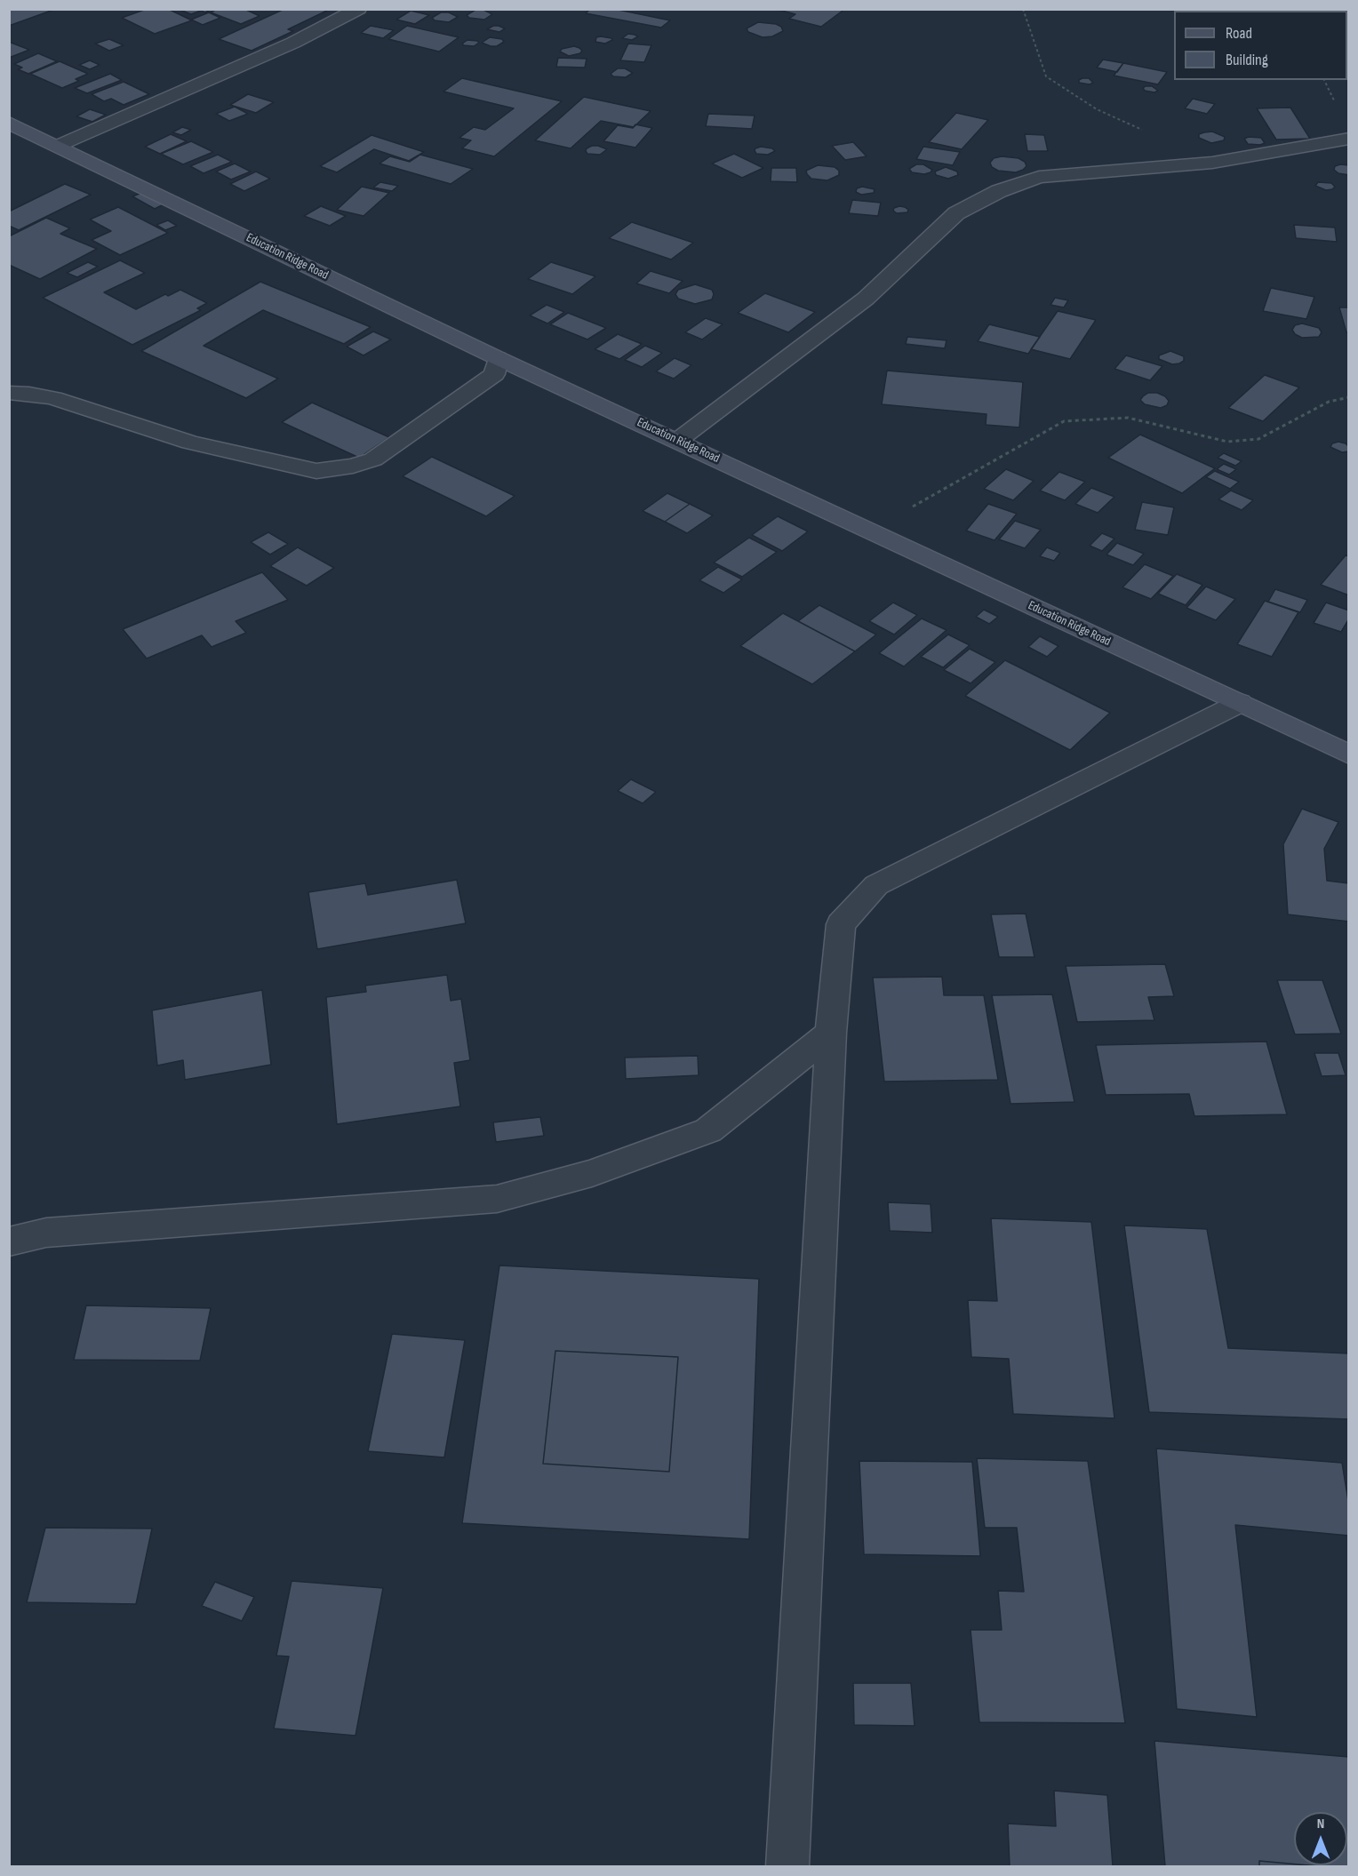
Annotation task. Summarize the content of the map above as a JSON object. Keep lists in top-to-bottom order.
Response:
{
  "streets": {
    "main road": ["Education Ridge Road"]
  },
  "legend": ["Road", "Building"],
  "north": "top"
}
